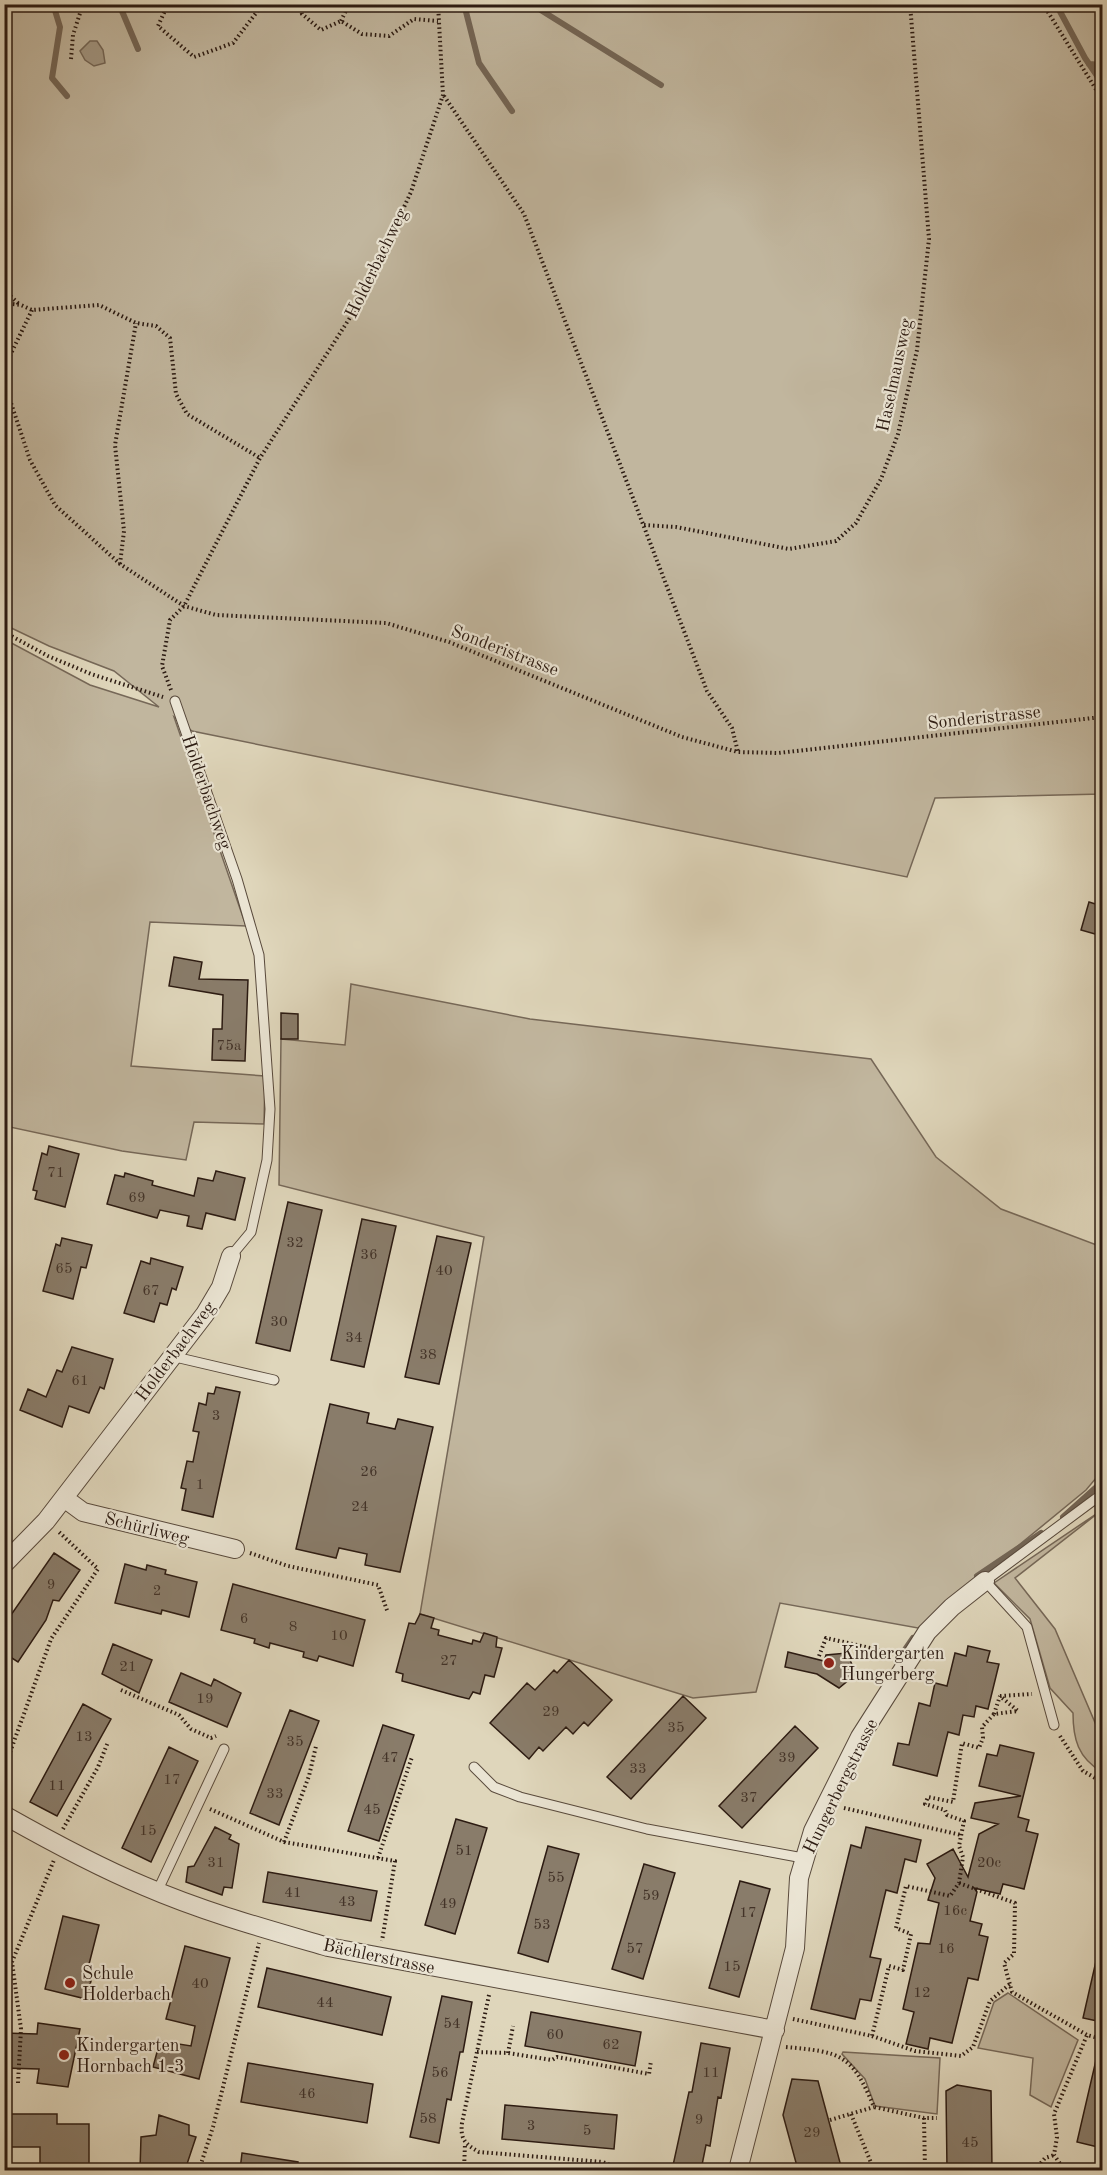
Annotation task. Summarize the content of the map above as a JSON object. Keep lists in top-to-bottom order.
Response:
{
  "streets": {
    "street": [
      "Holderbachweg",
      "Schürliweg",
      "Hungerbergstrasse",
      "Bächlerstrasse"
    ],
    "path": ["Haselmausweg", "Sonderistrasse"]
  },
  "crossings": [
    ["Holderbachweg", "Sonderistrasse"],
    ["Holderbachweg", "Schürliweg"],
    ["Hungerbergstrasse", "Bächlerstrasse"]
  ],
  "places": ["Kindergarten Hungerberg", "Schule Holderbach", "Kindergarten Hornbach 1-3"],
  "house_numbers": [
    "75a",
    "71",
    "69",
    "32",
    "36",
    "65",
    "40",
    "67",
    "30",
    "34",
    "38",
    "61",
    "3",
    "26",
    "1",
    "24",
    "9",
    "2",
    "6",
    "8",
    "10",
    "27",
    "21",
    "19",
    "29",
    "35",
    "13",
    "35",
    "47",
    "39",
    "33",
    "17",
    "11",
    "33",
    "37",
    "45",
    "15",
    "51",
    "31",
    "20c",
    "55",
    "41",
    "59",
    "43",
    "49",
    "16c",
    "17",
    "53",
    "57",
    "16",
    "15",
    "40",
    "12",
    "44",
    "54",
    "60",
    "62",
    "56",
    "11",
    "46",
    "58",
    "9",
    "3",
    "5",
    "29",
    "45"
  ]
}
